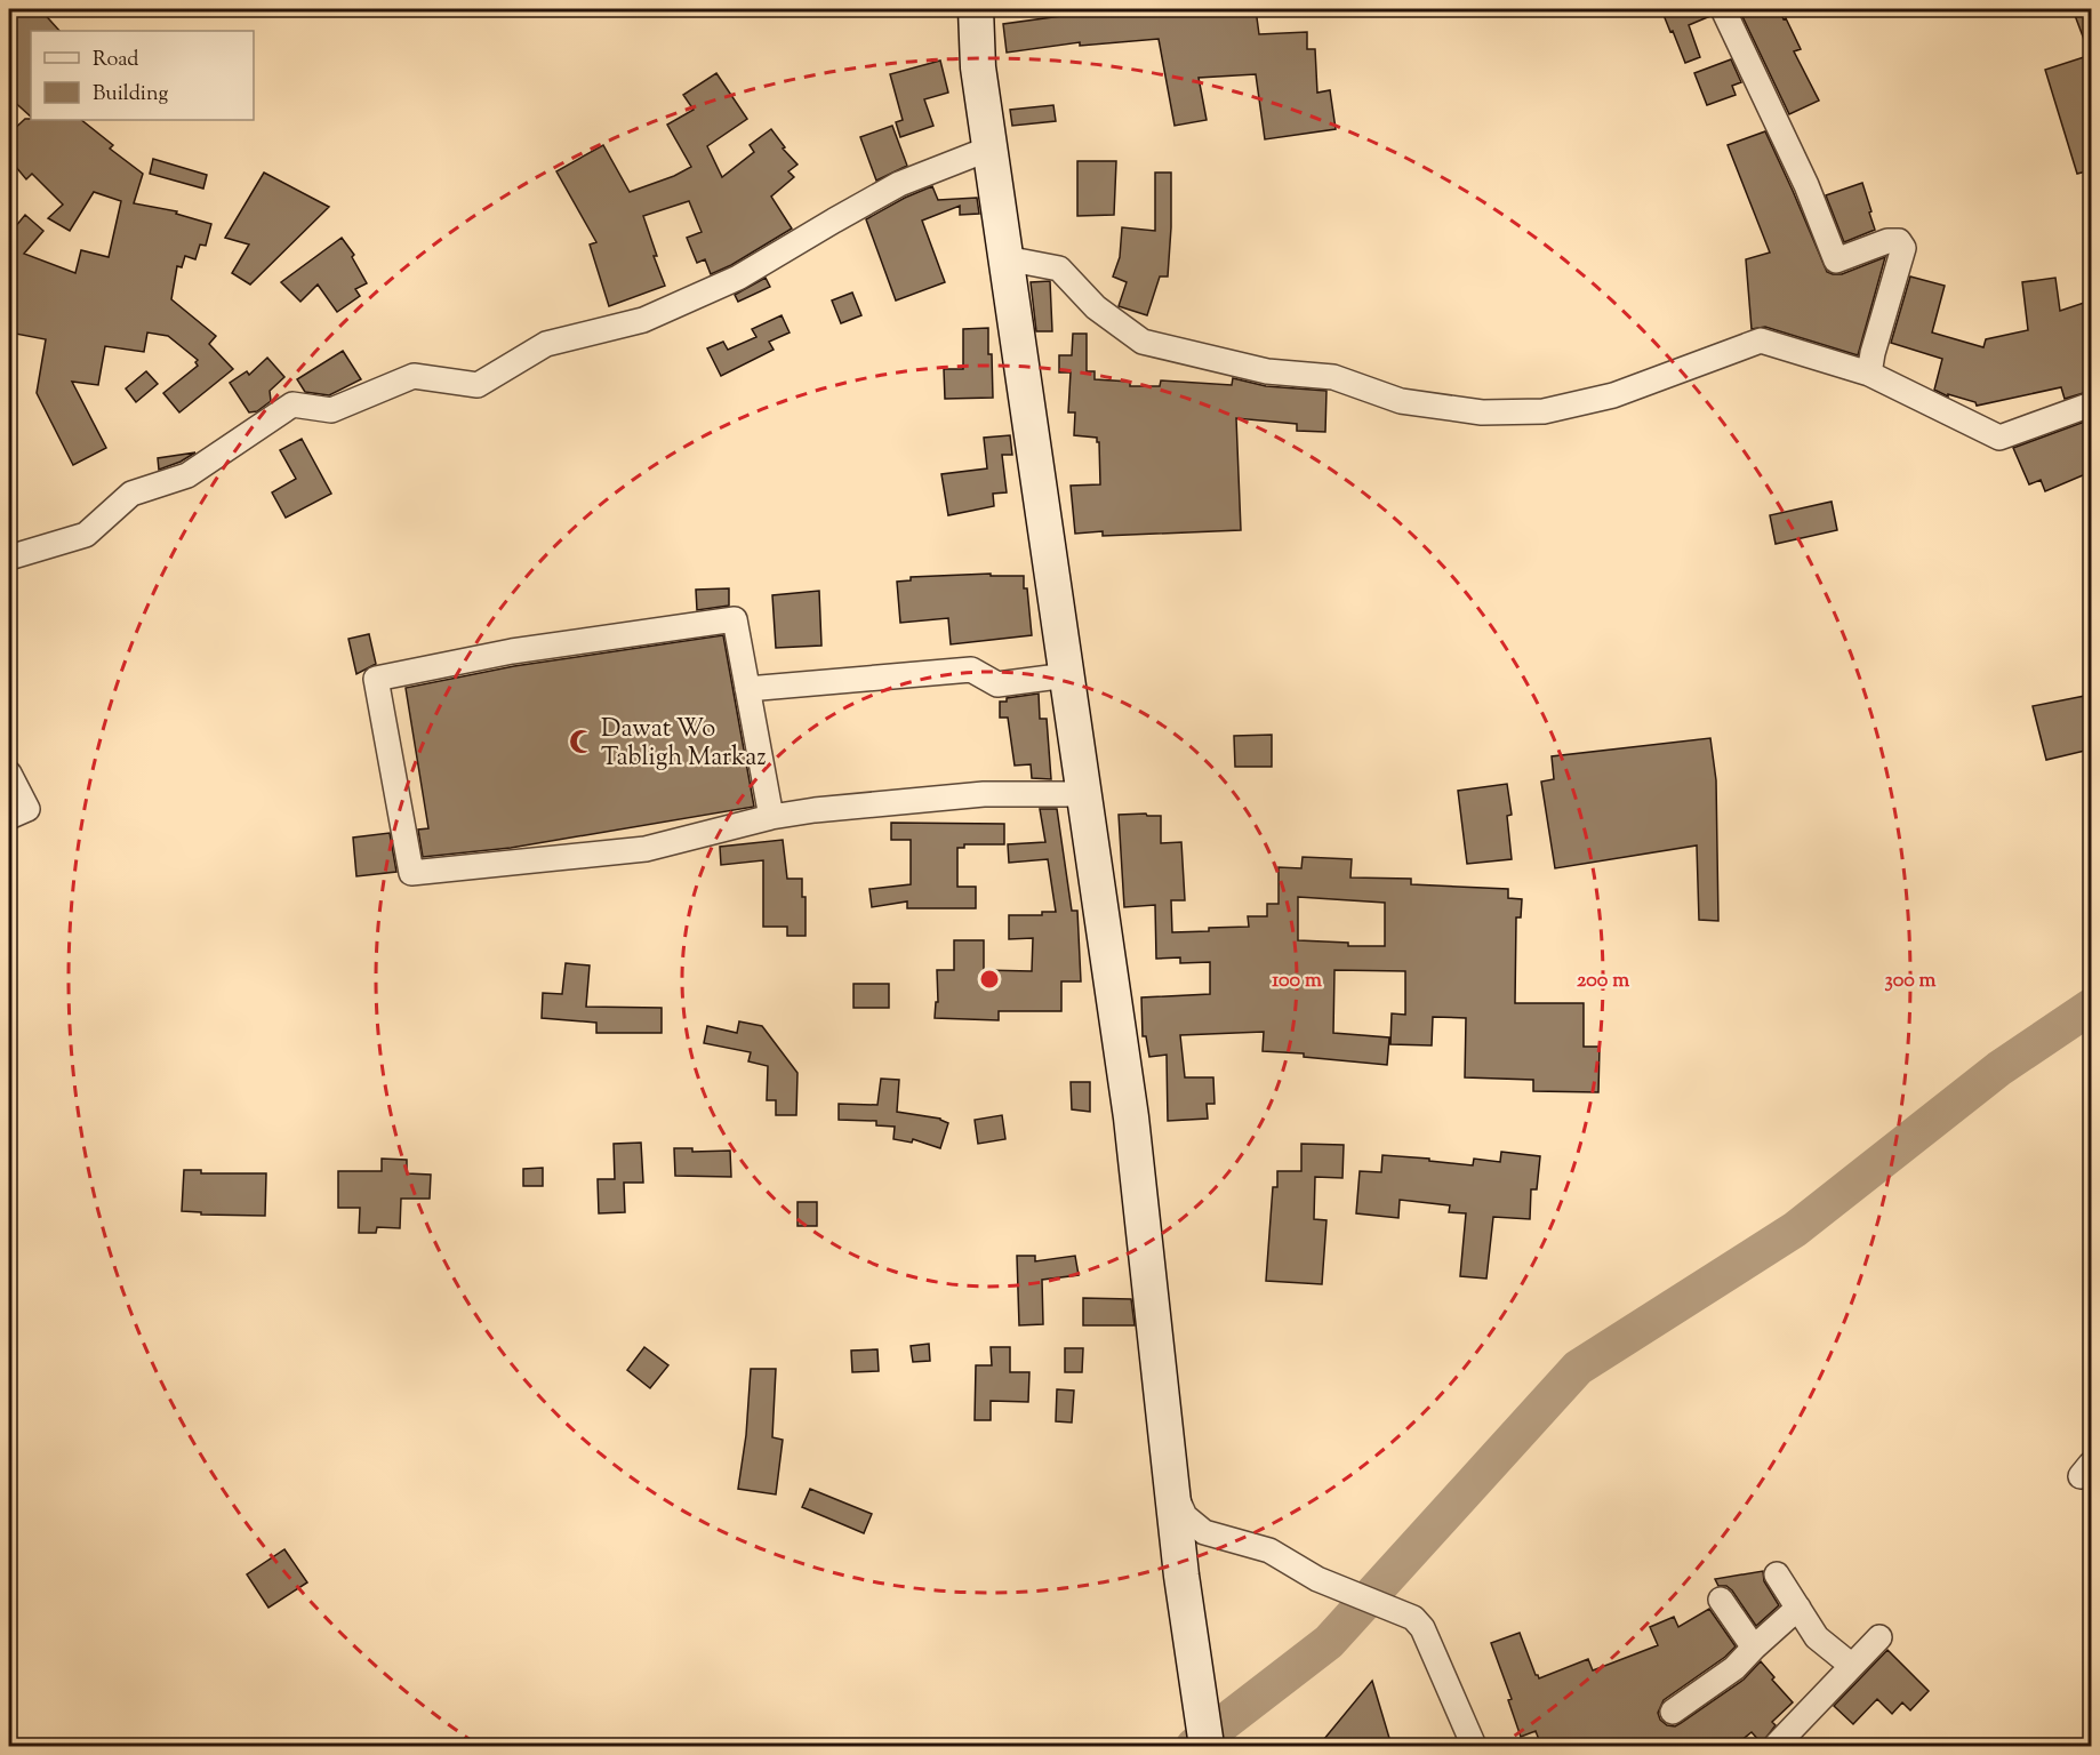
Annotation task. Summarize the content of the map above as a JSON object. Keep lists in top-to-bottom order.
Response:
{
  "places": {
    "mosque": ["Dawat Wo Tabligh Markaz"]
  },
  "legend": ["Road", "Building"],
  "rings": ["100 m", "200 m", "300 m"]
}
